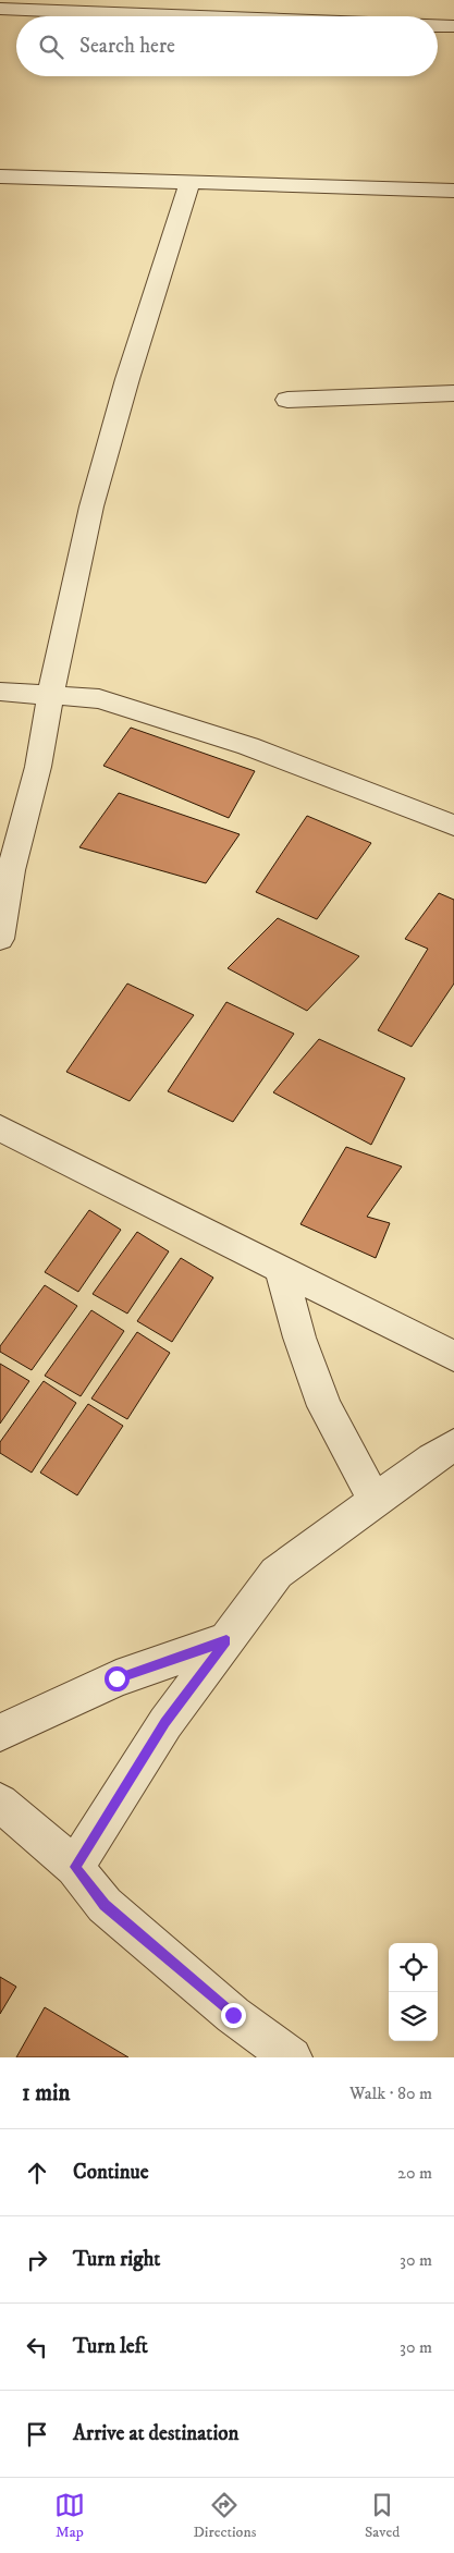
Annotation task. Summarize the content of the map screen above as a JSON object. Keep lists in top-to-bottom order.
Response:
{
  "page": {
    "search": "Search here",
    "heading": ["1 min", "Walk · 80 m"],
    "list": [
      ["Continue", "20 m"],
      ["Turn right", "30 m"],
      ["Turn left", "30 m"],
      "Arrive at destination"
    ],
    "nav": ["Map", "Directions", "Saved"]
  }
}
